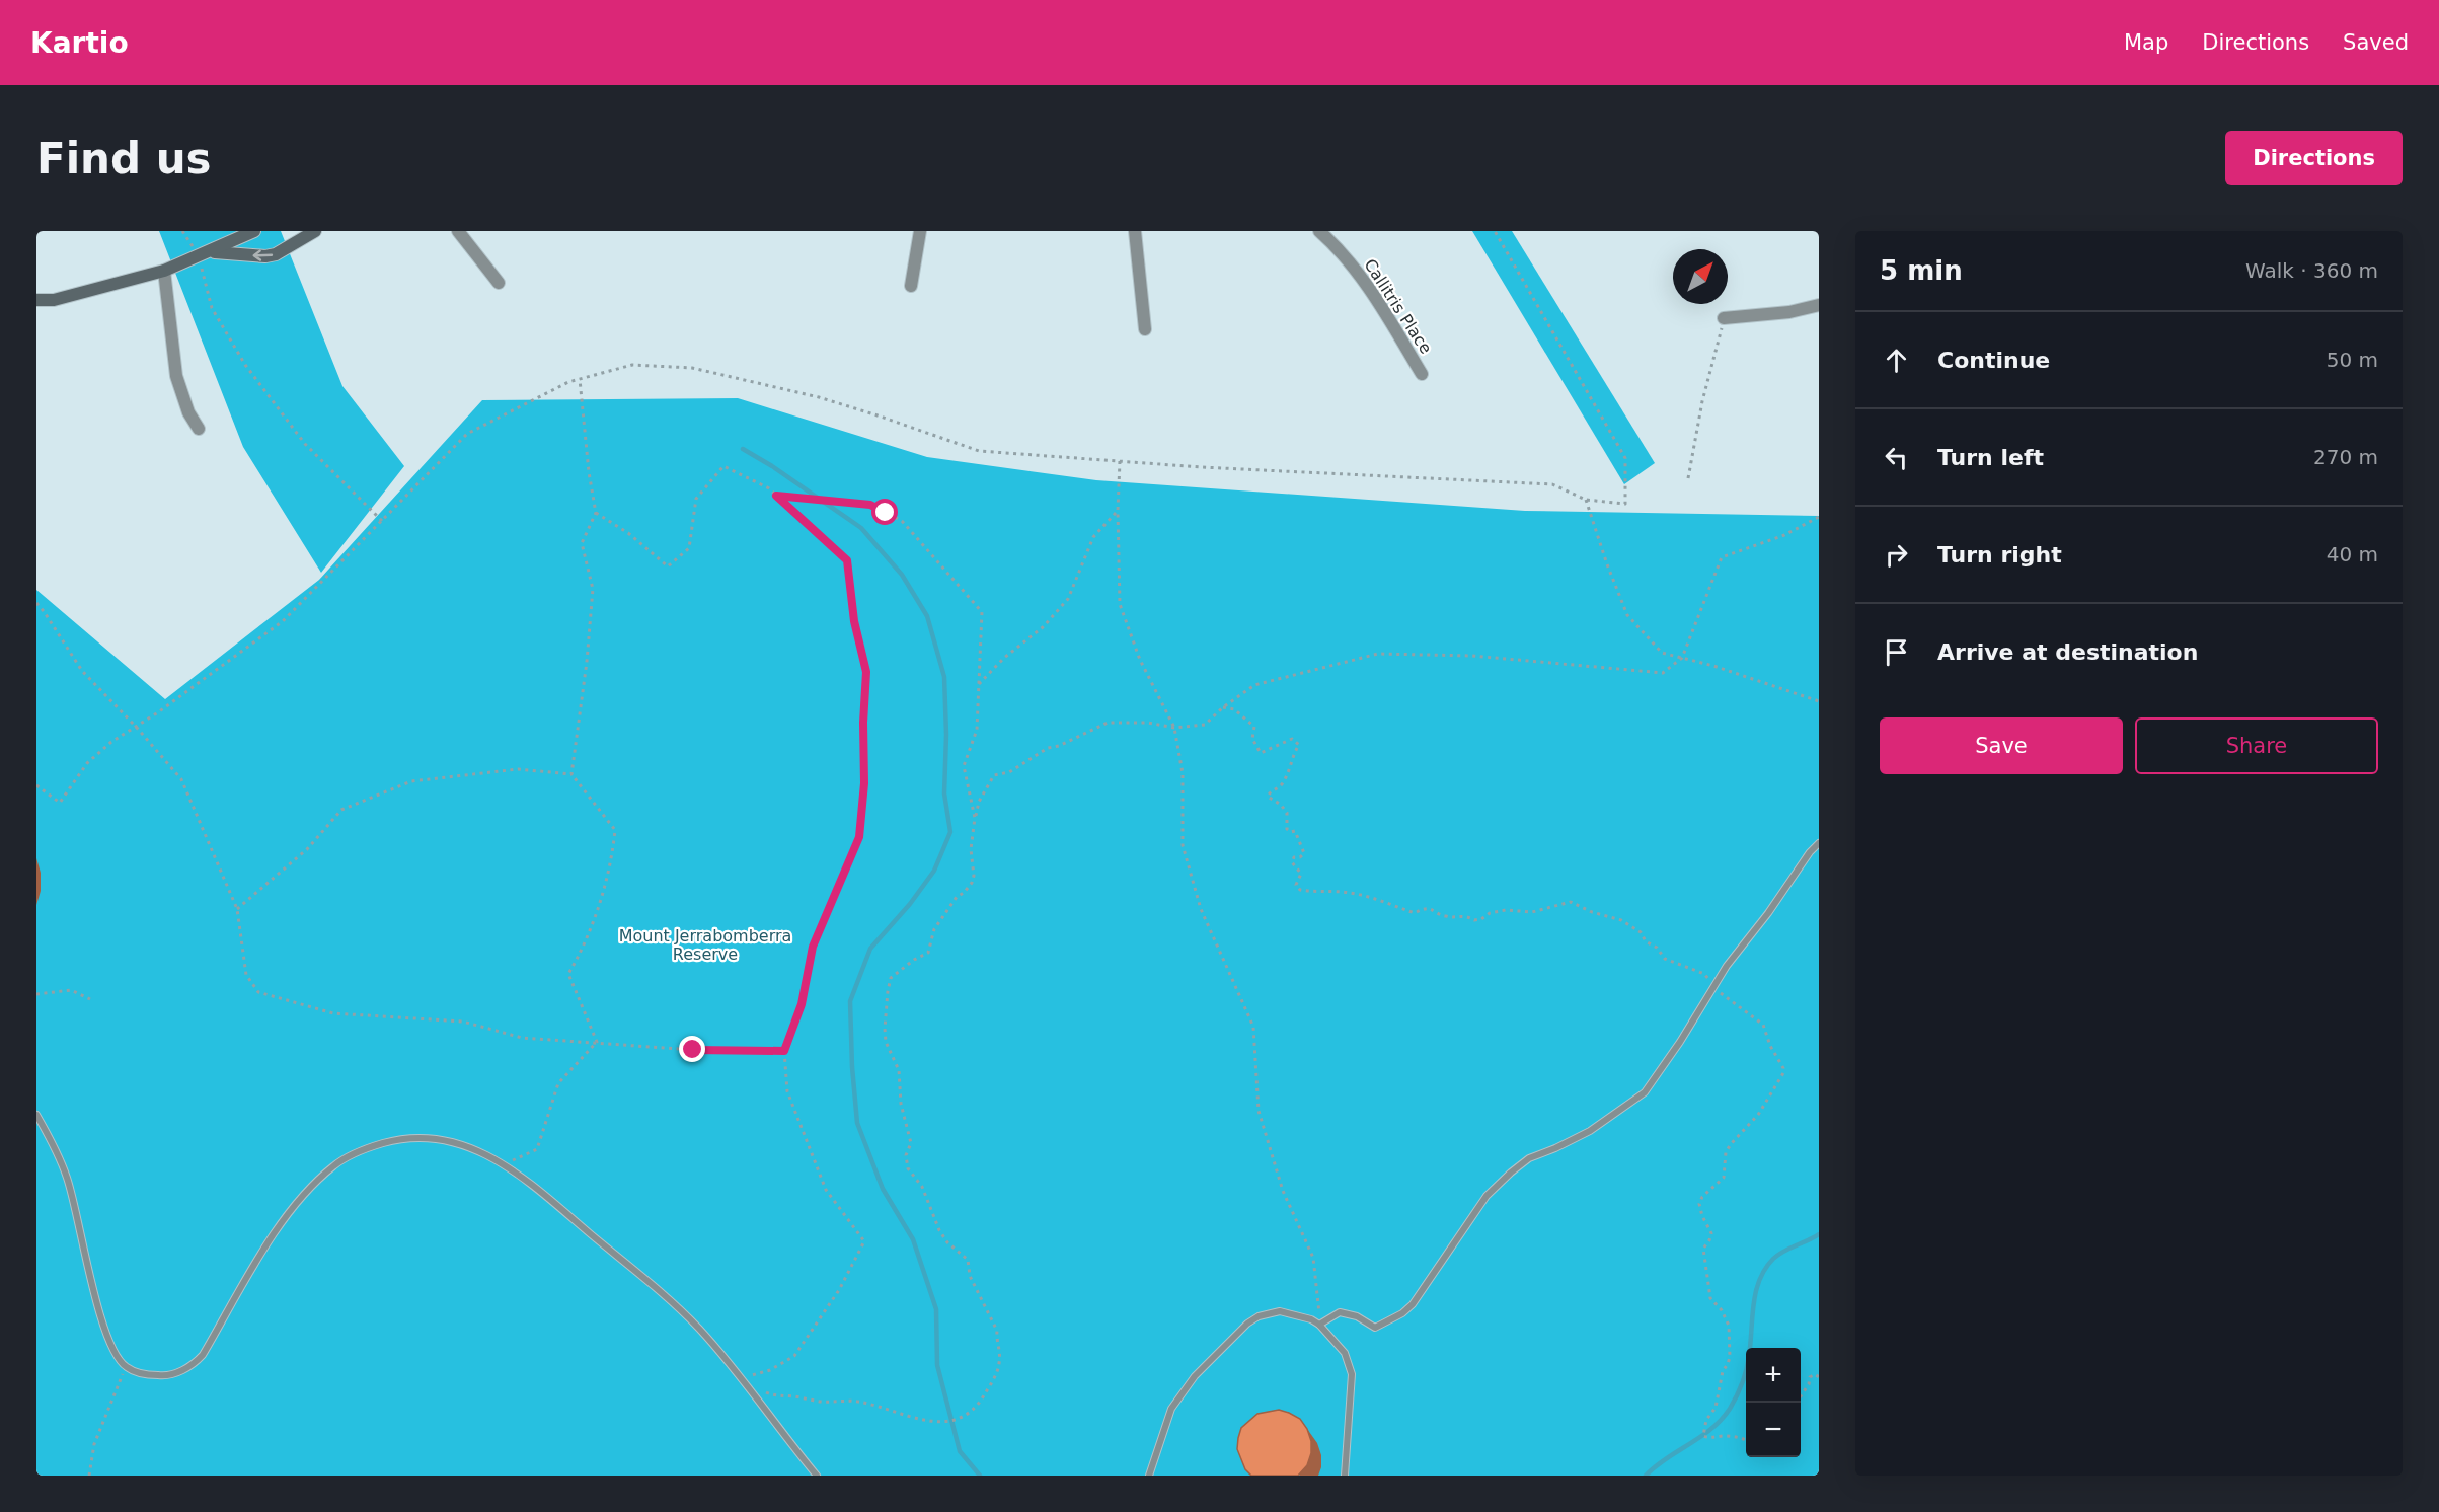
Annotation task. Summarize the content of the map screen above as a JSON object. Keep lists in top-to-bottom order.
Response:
{
  "streets": {
    "street": ["Callitris Place"]
  },
  "parks": ["Mount Jerrabomberra Reserve"],
  "north": "top right",
  "page": {
    "header": "Kartio",
    "nav": ["Map", "Directions", "Saved"],
    "buttons": [
      "Directions",
      ["Save", "Share"]
    ],
    "title": "Find us",
    "heading": ["5 min", "Walk · 360 m"],
    "list": [
      ["Continue", "50 m"],
      ["Turn left", "270 m"],
      ["Turn right", "40 m"],
      "Arrive at destination"
    ],
    "map_buttons": ["+", "−"]
  }
}
